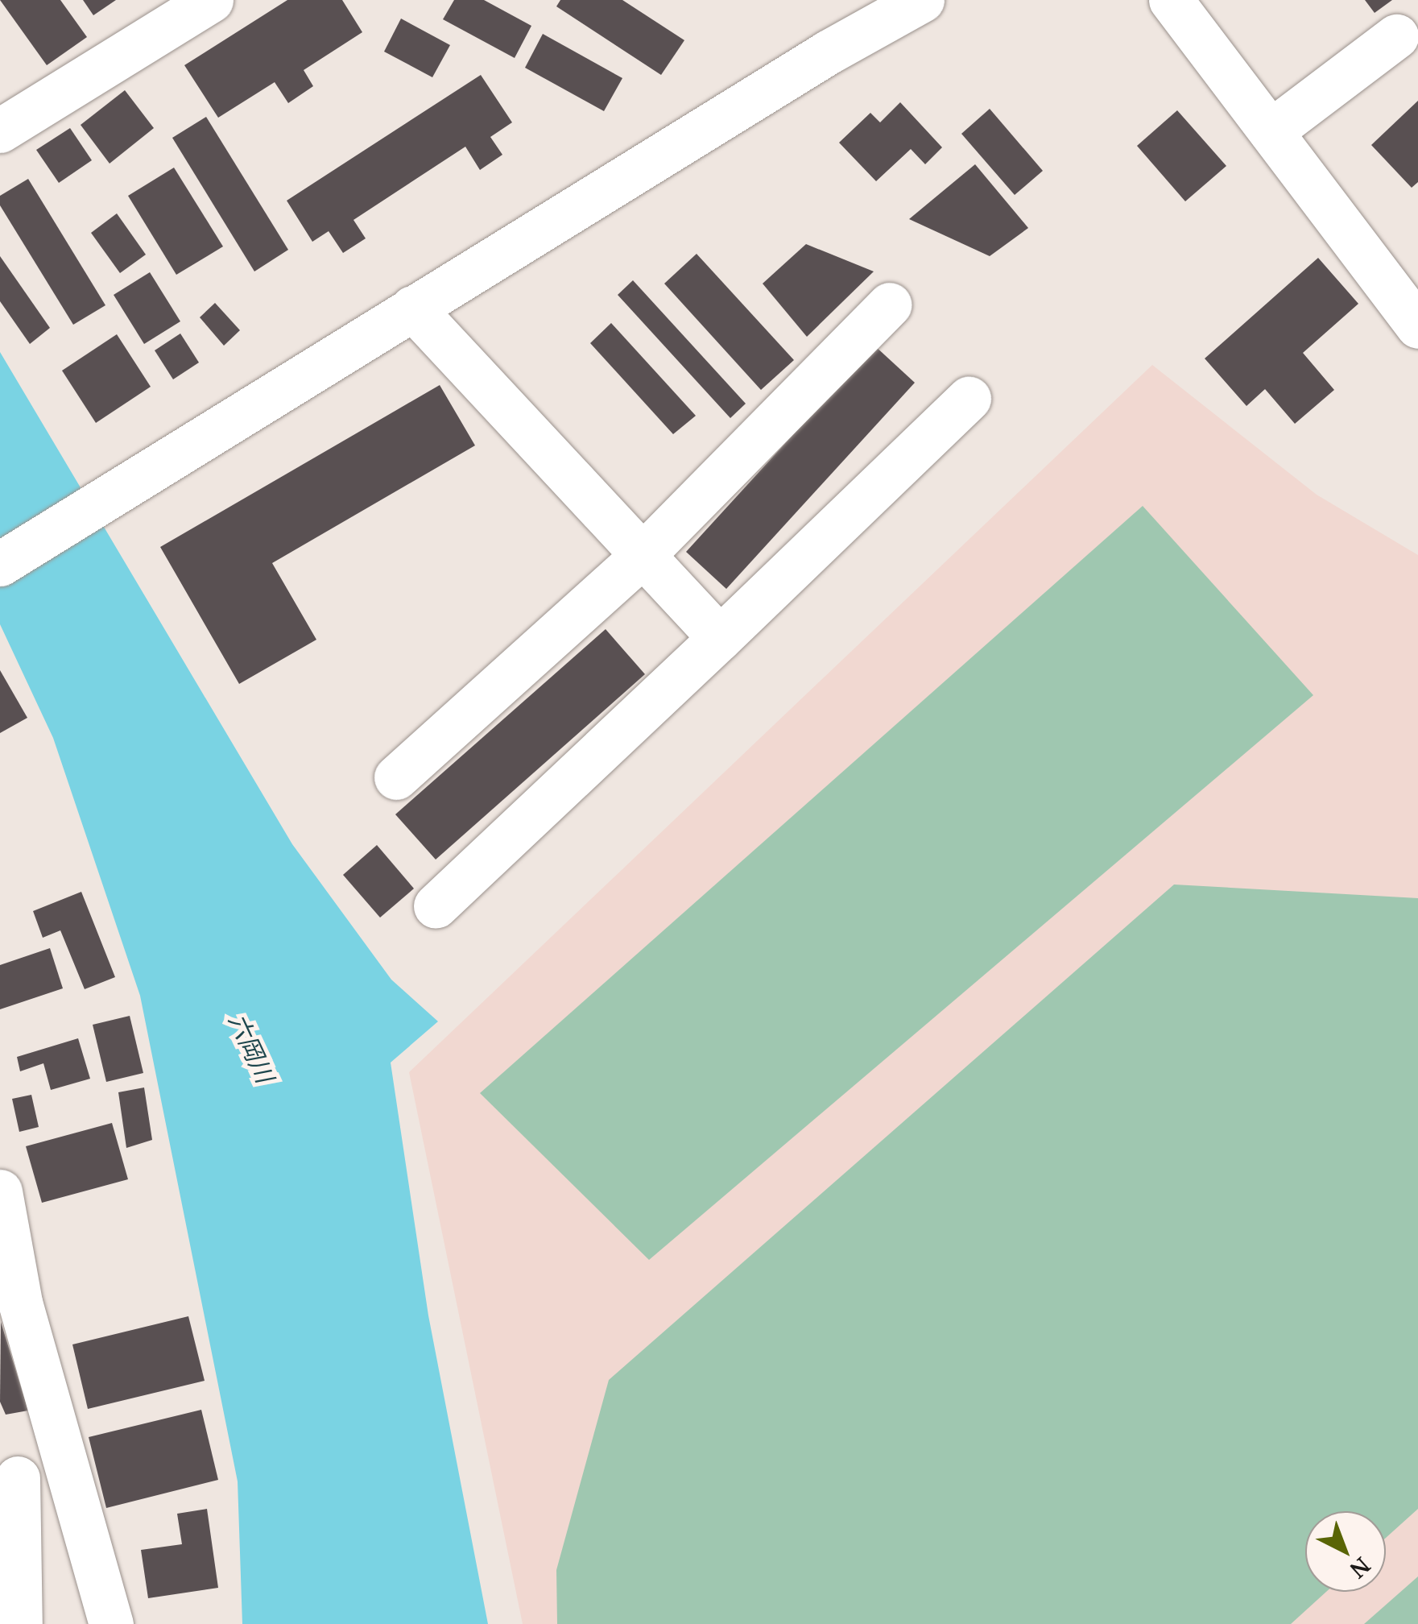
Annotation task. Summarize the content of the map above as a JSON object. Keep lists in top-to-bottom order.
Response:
{
  "water": ["六岡川"],
  "north": "bottom right"
}
